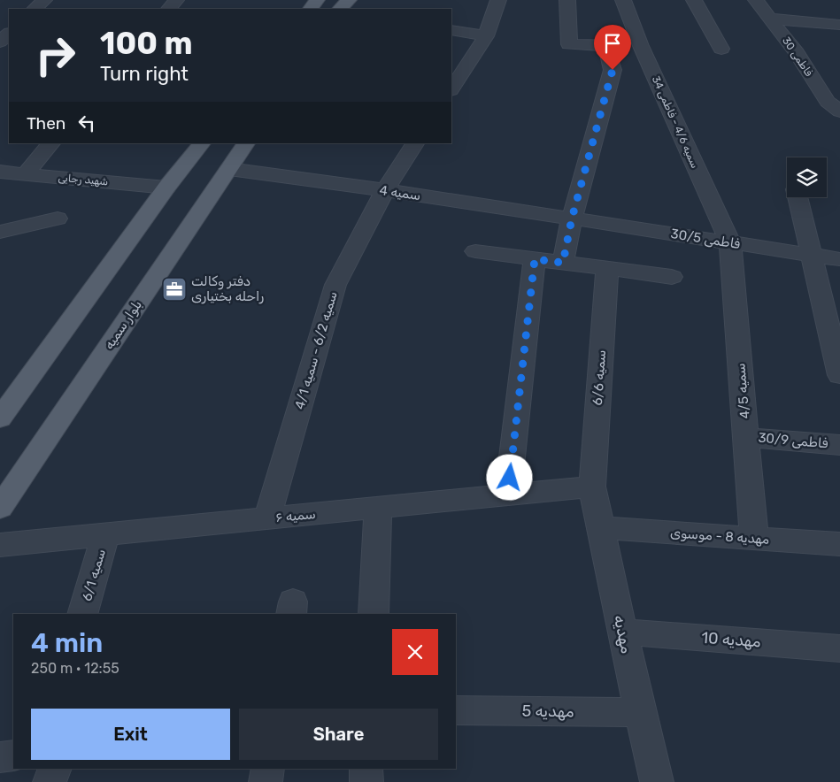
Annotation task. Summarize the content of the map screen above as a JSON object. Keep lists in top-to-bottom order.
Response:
{
  "streets": {
    "main road": ["بلوار سمیه"],
    "street": [
      "فاطمی 30",
      "سمیه 4/6 - فاطمی 34",
      "شهید رجایی",
      "سمیه 4",
      "فاطمی 30/5",
      "سمیه 6/2 - سمیه 4/1",
      "سمیه 6/6",
      "سمیه 4/5",
      "فاطمی 30/9",
      "سمیه ۶",
      "مهدیه 8 - موسوی",
      "سمیه 6/1",
      "مهدیه",
      "مهدیه 10",
      "مهدیه 5"
    ]
  },
  "crossings": [
    ["سمیه 4/6 - فاطمی 34", "فاطمی 30/5"],
    ["سمیه 4/6 - فاطمی 34", "سمیه 4/5"],
    ["سمیه 4", "فاطمی 30/5"],
    ["سمیه 4", "بلوار سمیه"],
    ["سمیه 4", "سمیه 6/2 - سمیه 4/1"],
    ["فاطمی 30/5", "سمیه 4/5"],
    ["سمیه 6/2 - سمیه 4/1", "سمیه ۶"],
    ["سمیه 6/6", "سمیه ۶"],
    ["سمیه 6/6", "مهدیه"],
    ["سمیه 4/5", "فاطمی 30/9"],
    ["سمیه 4/5", "مهدیه 8 - موسوی"],
    ["سمیه ۶", "سمیه 6/1"],
    ["سمیه ۶", "مهدیه"],
    ["مهدیه 8 - موسوی", "مهدیه"],
    ["مهدیه", "مهدیه 10"],
    ["مهدیه", "مهدیه 5"]
  ],
  "places": {
    "office": ["دفتر وکالت راحله بختیاری"]
  },
  "page": {
    "turn": ["100 m", "Turn right"],
    "then": "Then",
    "heading": ["4 min", "250 m · 12:55"],
    "buttons": ["Exit", "Share"]
  }
}
